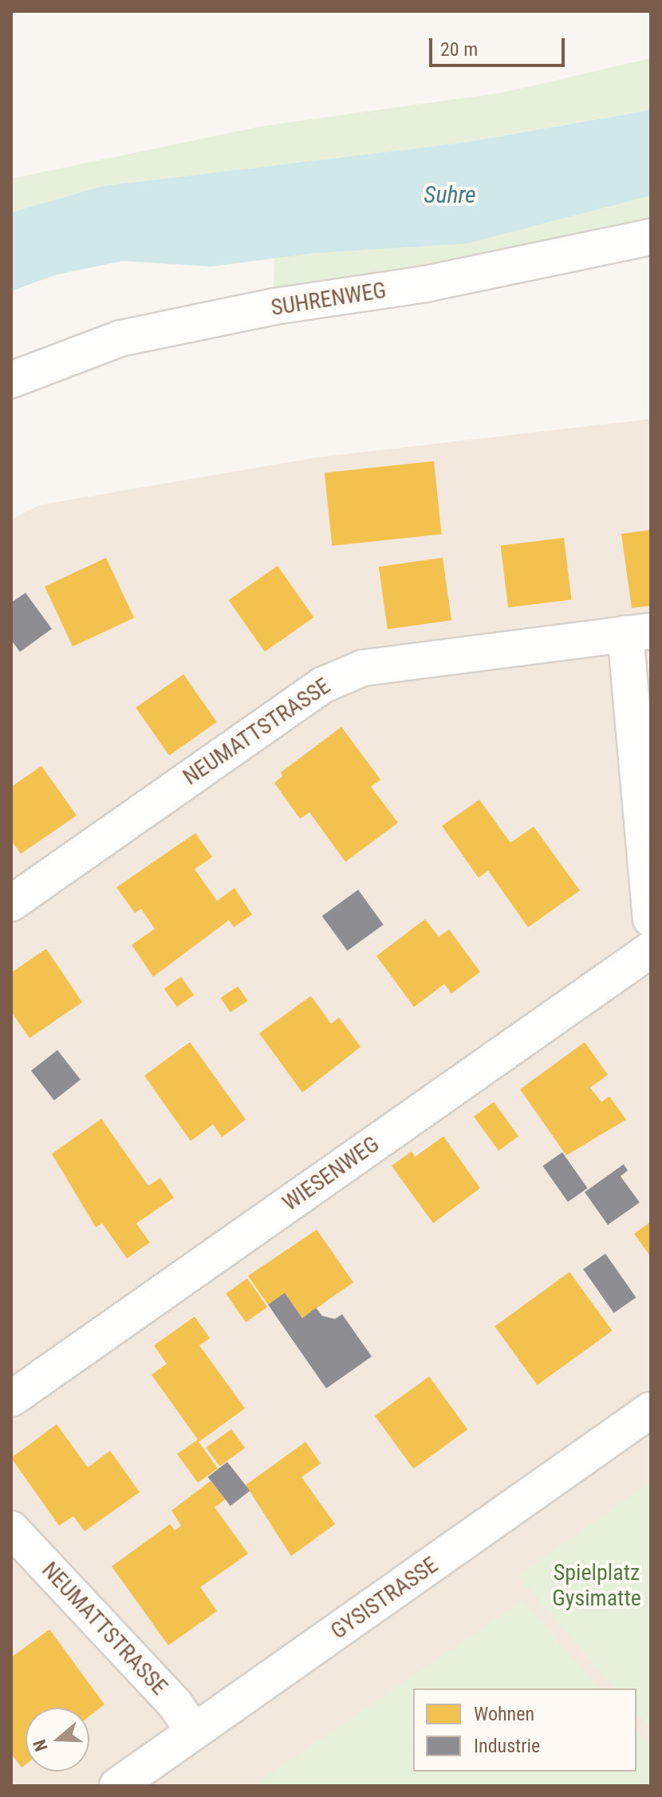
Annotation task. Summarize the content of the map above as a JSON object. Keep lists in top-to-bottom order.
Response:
{
  "streets": {
    "street": [
      "SUHRENWEG",
      "NEUMATTSTRASSE",
      "WIESENWEG",
      "GYSISTRASSE"
    ]
  },
  "crossings": [
    ["NEUMATTSTRASSE", "GYSISTRASSE"]
  ],
  "water": ["Suhre"],
  "parks": ["Spielplatz Gysimatte"],
  "legend": ["Wohnen", "Industrie"],
  "scale_bar": "20 m",
  "north": "left"
}
